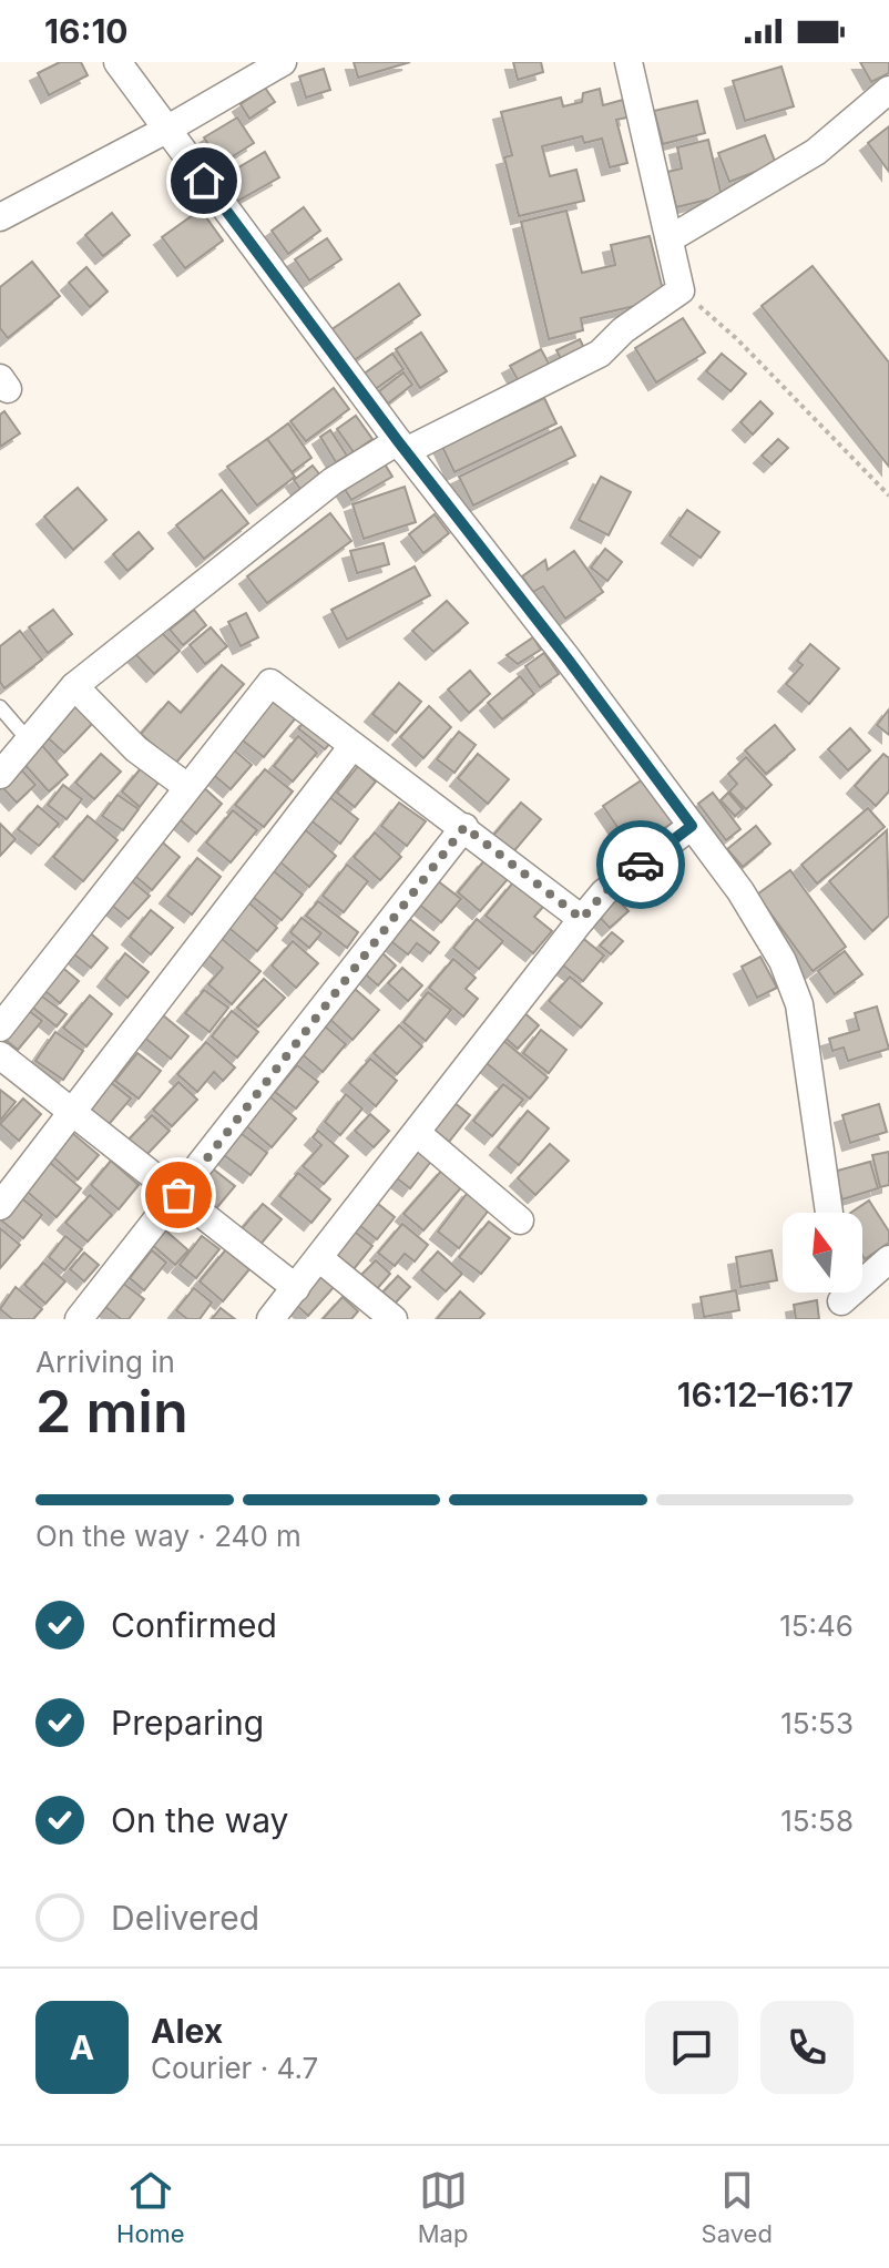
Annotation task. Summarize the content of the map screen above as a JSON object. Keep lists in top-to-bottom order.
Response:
{
  "north": "top",
  "page": {
    "status": "16:10",
    "heading": ["2 min", "Arriving in", "16:12–16:17"],
    "panel": ["Alex", "Courier · 4.7"],
    "bar": "On the way · 240 m",
    "list": [
      ["Confirmed", "15:46"],
      ["Preparing", "15:53"],
      ["On the way", "15:58"],
      "Delivered"
    ],
    "round": "A",
    "tabs": ["Home", "Map", "Saved"]
  }
}
